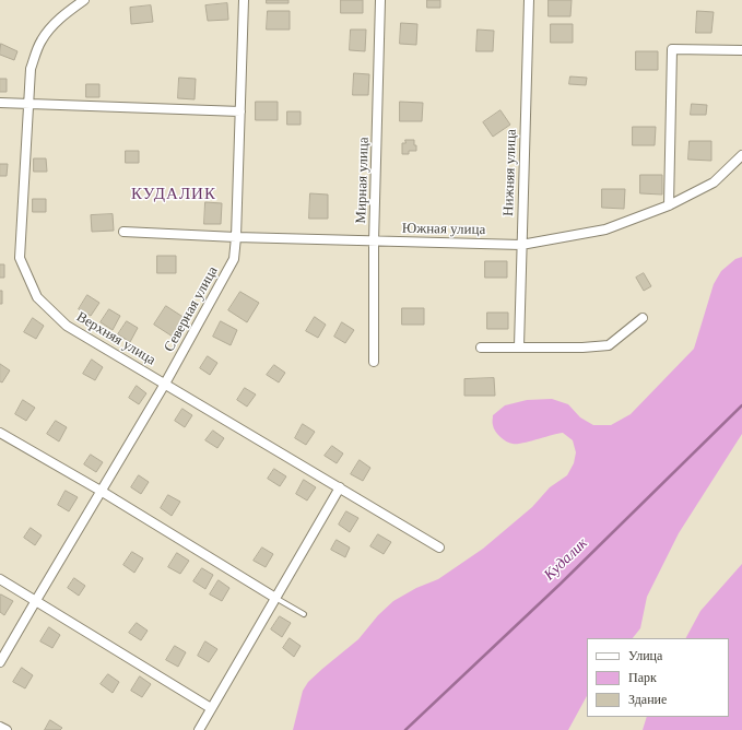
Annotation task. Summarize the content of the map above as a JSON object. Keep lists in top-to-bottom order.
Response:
{
  "streets": {
    "street": [
      "Нижняя улица",
      "Мирная улица",
      "Южная улица",
      "Северная улица",
      "Верхняя улица"
    ]
  },
  "crossings": [
    ["Нижняя улица", "Южная улица"],
    ["Мирная улица", "Южная улица"],
    ["Южная улица", "Северная улица"],
    ["Северная улица", "Верхняя улица"]
  ],
  "districts": ["КУДАЛИК"],
  "water": ["Кудалик"],
  "legend": ["Улица", "Парк", "Здание"]
}
